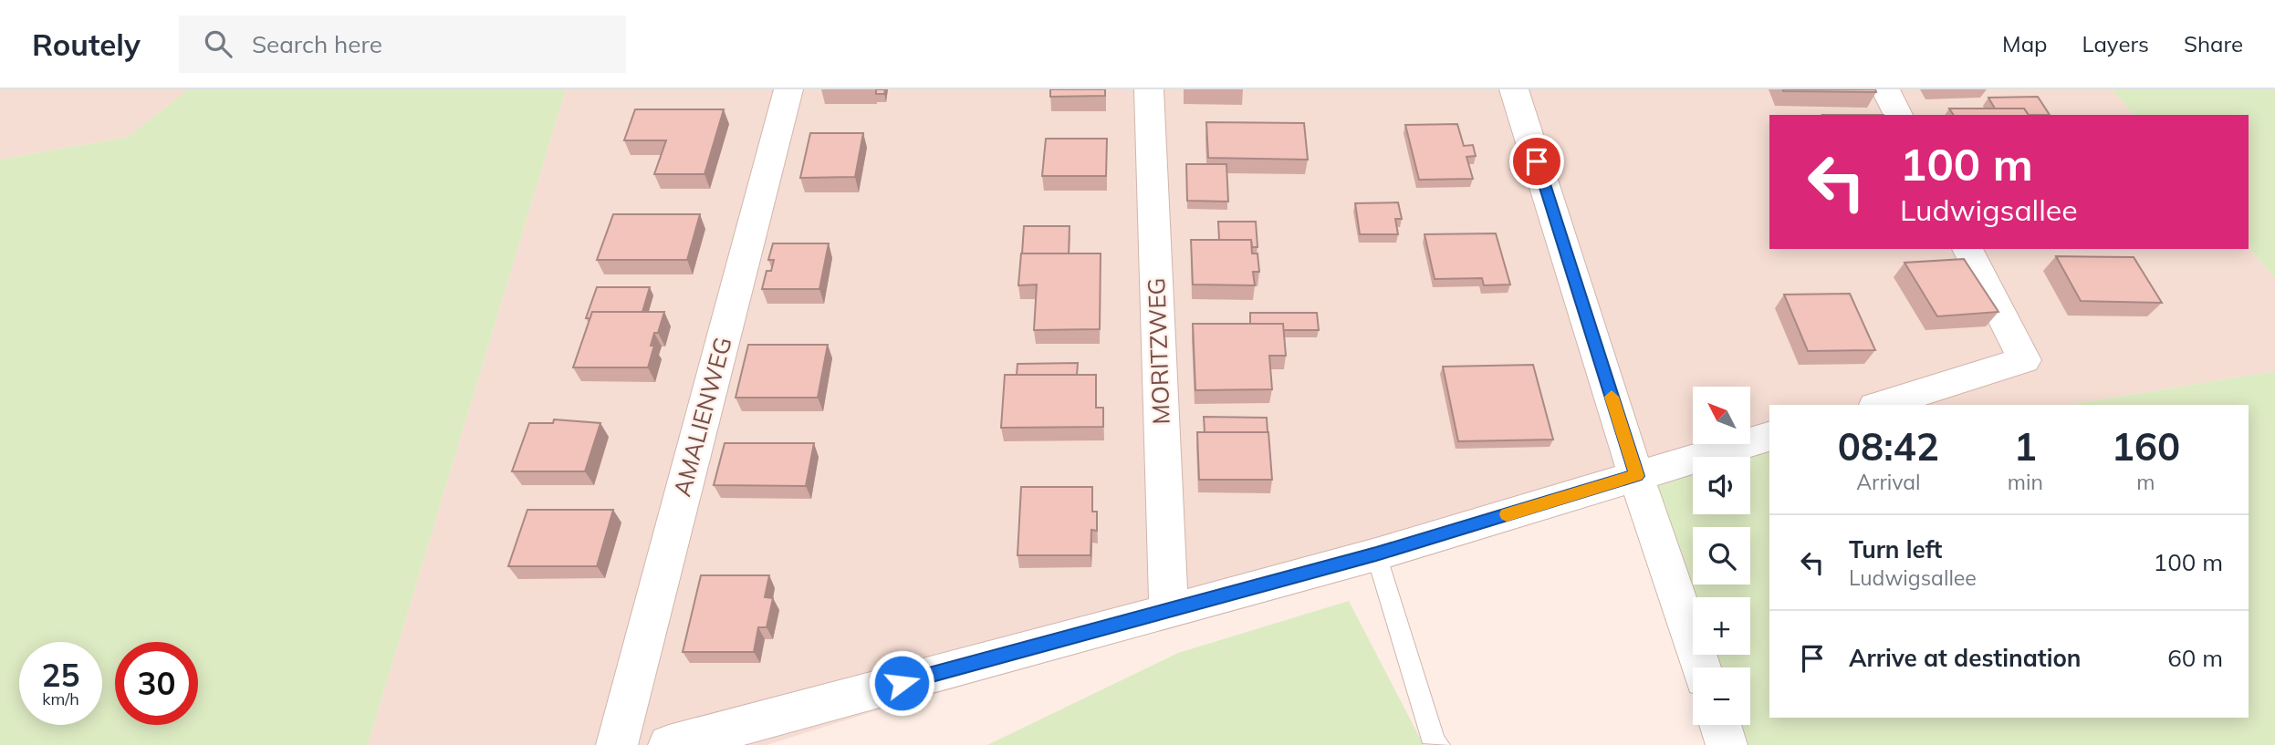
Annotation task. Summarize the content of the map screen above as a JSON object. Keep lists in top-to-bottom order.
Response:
{
  "streets": {
    "street": ["MORITZWEG", "AMALIENWEG"]
  },
  "north": "top left",
  "page": {
    "header": "Routely",
    "search": "Search here",
    "nav": ["Map", "Layers", "Share"],
    "turn": ["100 m", "Ludwigsallee"],
    "map_buttons": ["+", "−"],
    "eta": [
      "08:42",
      "Arrival",
      "1",
      "min",
      "160",
      "m"
    ],
    "list": [
      {
        "name": "Turn left",
        "note": "Ludwigsallee",
        "value": "100 m"
      },
      {
        "name": "Arrive at destination",
        "value": "60 m"
      }
    ],
    "speed": "25 km/h",
    "limit": "30"
  }
}
